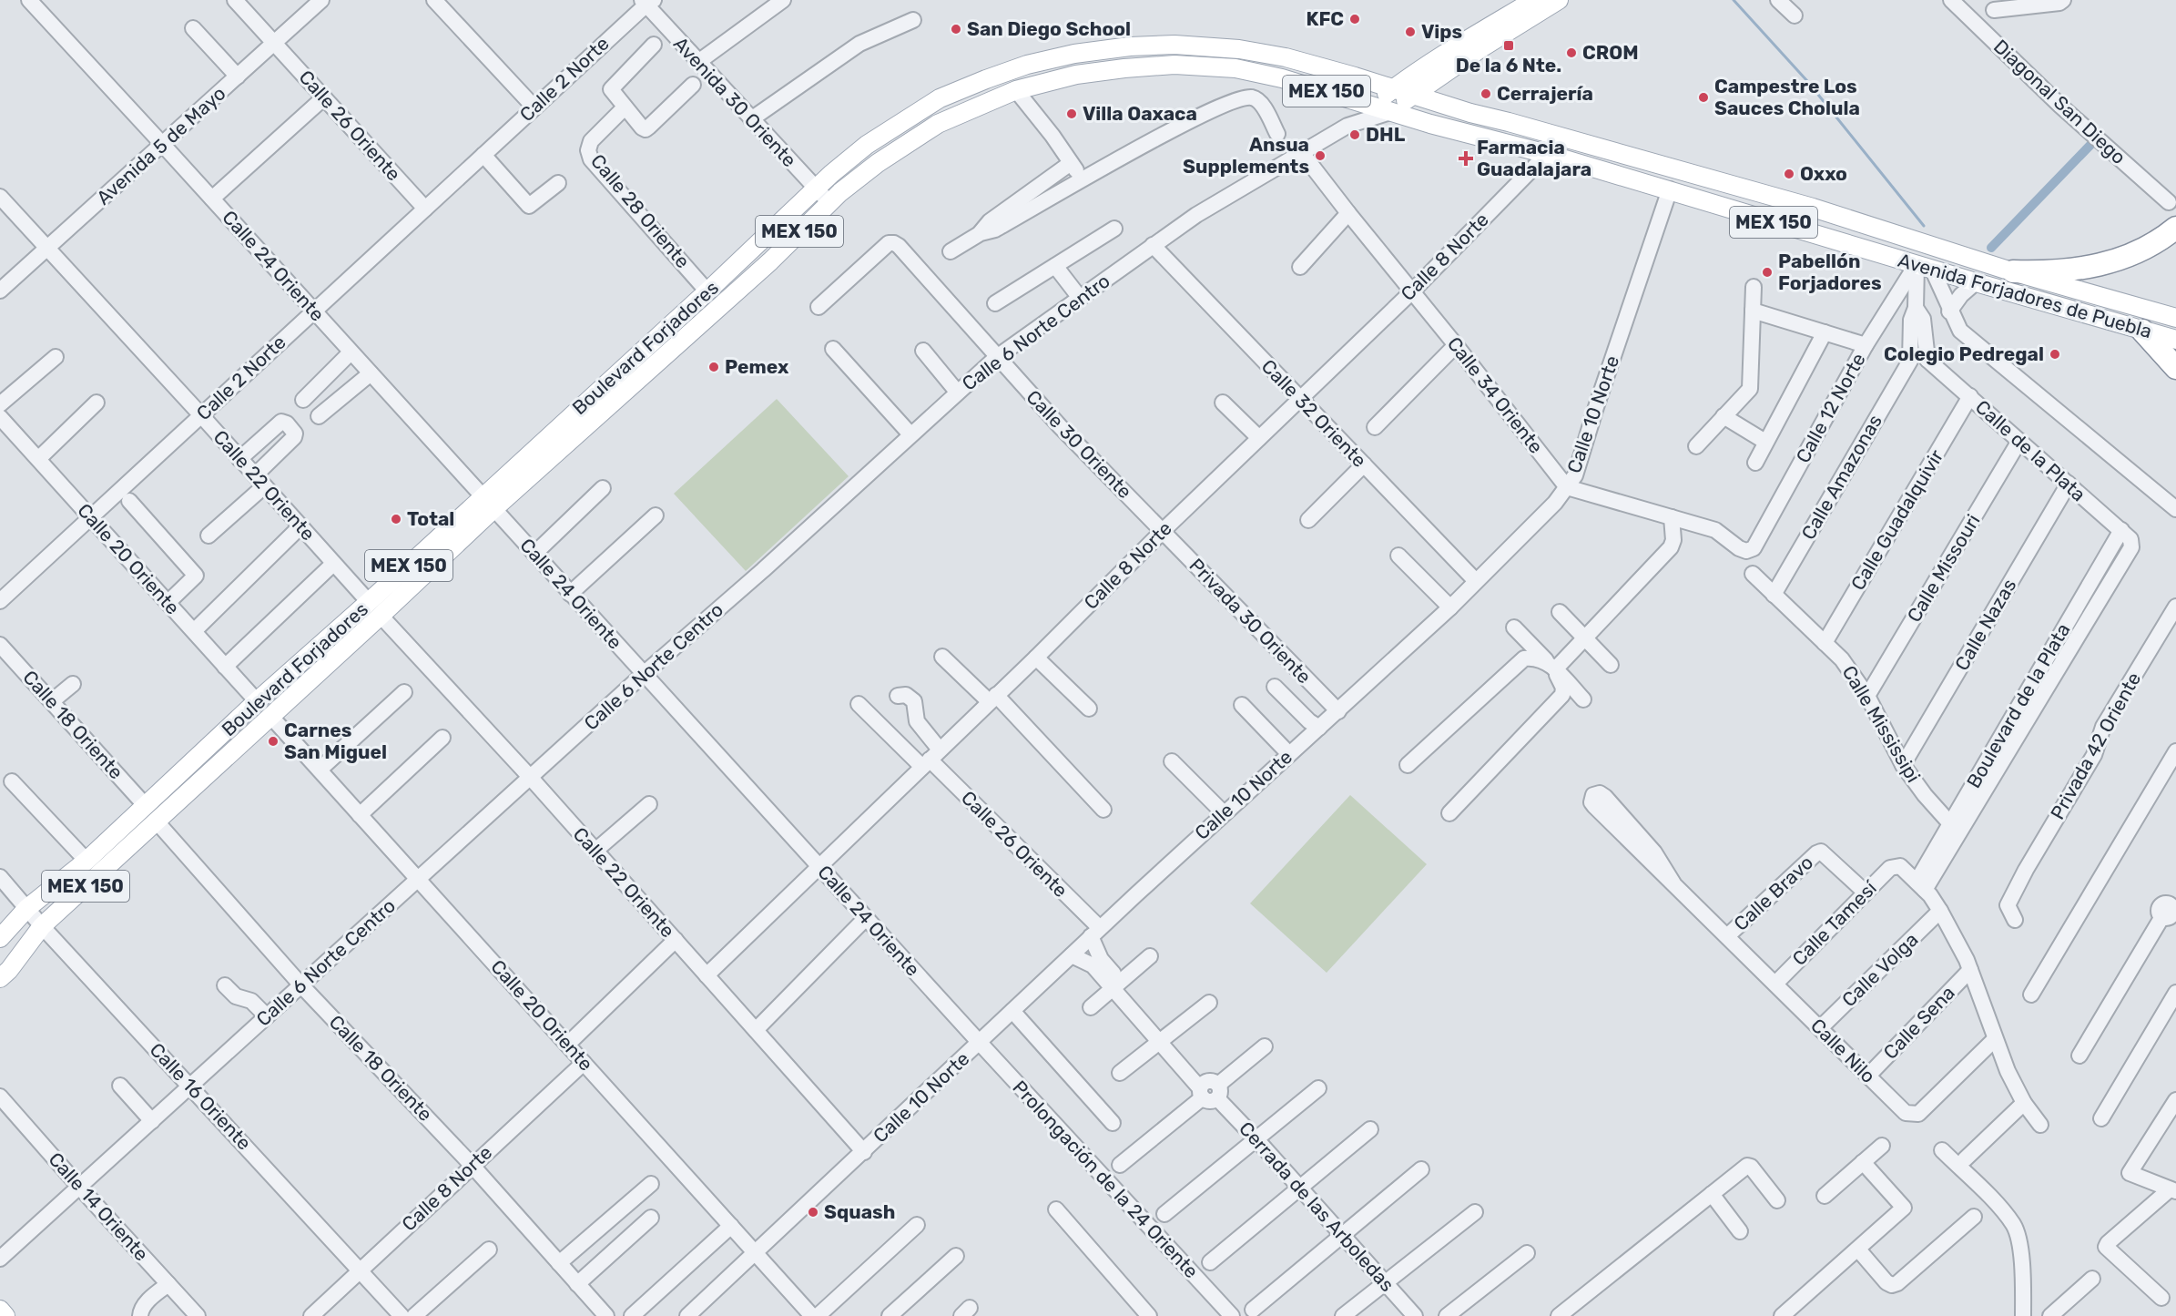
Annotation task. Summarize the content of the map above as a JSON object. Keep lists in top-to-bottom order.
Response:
{
  "streets": {
    "main road": ["MEX 150", "Avenida Forjadores de Puebla", "Boulevard Forjadores"],
    "street": [
      "Calle 2 Norte",
      "Avenida 30 Oriente",
      "Diagonal San Diego",
      "Calle 26 Oriente",
      "Avenida 5 de Mayo",
      "Calle 28 Oriente",
      "Calle 8 Norte",
      "Calle 24 Oriente",
      "Calle 6 Norte Centro",
      "Calle 34 Oriente",
      "Calle 12 Norte",
      "Calle 32 Oriente",
      "Calle 10 Norte",
      "Calle 30 Oriente",
      "Calle de la Plata",
      "Calle Amazonas",
      "Calle 22 Oriente",
      "Calle Guadalquivir",
      "Calle 20 Oriente",
      "Calle Missouri",
      "Privada 30 Oriente",
      "Calle Nazas",
      "Boulevard de la Plata",
      "Calle Mississipi",
      "Calle 18 Oriente",
      "Privada 42 Oriente",
      "Calle Bravo",
      "Calle Tamesí",
      "Calle Volga",
      "Calle Sena",
      "Calle Nilo",
      "Calle 16 Oriente",
      "Prolongación de la 24 Oriente",
      "Calle 14 Oriente",
      "Cerrada de las Arboledas"
    ]
  },
  "crossings": [
    ["Calle 2 Norte", "Avenida 30 Oriente"],
    ["Calle 2 Norte", "Calle 26 Oriente"],
    ["Calle 2 Norte", "Calle 24 Oriente"],
    ["Calle 2 Norte", "Calle 22 Oriente"],
    ["Calle 2 Norte", "Calle 20 Oriente"],
    ["MEX 150", "Boulevard Forjadores"],
    ["Avenida 30 Oriente", "Boulevard Forjadores"],
    ["Calle 26 Oriente", "Avenida 5 de Mayo"],
    ["Calle 26 Oriente", "Calle 8 Norte"],
    ["Calle 26 Oriente", "Calle 10 Norte"],
    ["Calle 26 Oriente", "Cerrada de las Arboledas"],
    ["Avenida 5 de Mayo", "Calle 24 Oriente"],
    ["Avenida 5 de Mayo", "Calle 22 Oriente"],
    ["Calle 28 Oriente", "Boulevard Forjadores"],
    ["Calle 8 Norte", "Calle 24 Oriente"],
    ["Calle 8 Norte", "Avenida Forjadores de Puebla"],
    ["Calle 8 Norte", "Calle 34 Oriente"],
    ["Calle 8 Norte", "Calle 32 Oriente"],
    ["Calle 8 Norte", "Calle 30 Oriente"],
    ["Calle 8 Norte", "Calle 22 Oriente"],
    ["Calle 8 Norte", "Calle 20 Oriente"],
    ["Calle 8 Norte", "Privada 30 Oriente"],
    ["Calle 8 Norte", "Calle 18 Oriente"],
    ["Calle 8 Norte", "Calle 16 Oriente"],
    ["Calle 24 Oriente", "Calle 6 Norte Centro"],
    ["Calle 24 Oriente", "Boulevard Forjadores"],
    ["Calle 24 Oriente", "Calle 10 Norte"],
    ["Calle 24 Oriente", "Prolongación de la 24 Oriente"],
    ["Avenida Forjadores de Puebla", "Calle 6 Norte Centro"],
    ["Avenida Forjadores de Puebla", "Boulevard Forjadores"],
    ["Avenida Forjadores de Puebla", "Calle 12 Norte"],
    ["Avenida Forjadores de Puebla", "Calle 10 Norte"],
    ["Calle 6 Norte Centro", "Boulevard Forjadores"],
    ["Calle 6 Norte Centro", "Calle 34 Oriente"],
    ["Calle 6 Norte Centro", "Calle 32 Oriente"],
    ["Calle 6 Norte Centro", "Calle 30 Oriente"],
    ["Calle 6 Norte Centro", "Calle 22 Oriente"],
    ["Calle 6 Norte Centro", "Calle 20 Oriente"],
    ["Calle 6 Norte Centro", "Calle 18 Oriente"],
    ["Calle 6 Norte Centro", "Calle 16 Oriente"],
    ["Calle 6 Norte Centro", "Calle 14 Oriente"],
    ["Boulevard Forjadores", "Calle 22 Oriente"],
    ["Boulevard Forjadores", "Calle 20 Oriente"],
    ["Boulevard Forjadores", "Calle 18 Oriente"],
    ["Boulevard Forjadores", "Calle 16 Oriente"],
    ["Calle 34 Oriente", "Calle 10 Norte"],
    ["Calle 32 Oriente", "Calle 10 Norte"],
    ["Calle 10 Norte", "Calle 22 Oriente"],
    ["Calle 10 Norte", "Calle 20 Oriente"],
    ["Calle 10 Norte", "Privada 30 Oriente"],
    ["Calle 10 Norte", "Prolongación de la 24 Oriente"],
    ["Calle 10 Norte", "Cerrada de las Arboledas"],
    ["Calle 30 Oriente", "Privada 30 Oriente"],
    ["Calle de la Plata", "Calle Guadalquivir"],
    ["Calle de la Plata", "Calle Missouri"],
    ["Calle de la Plata", "Calle Nazas"],
    ["Calle de la Plata", "Boulevard de la Plata"],
    ["Calle Amazonas", "Calle Mississipi"],
    ["Calle Guadalquivir", "Calle Mississipi"],
    ["Calle Missouri", "Calle Mississipi"],
    ["Calle Nazas", "Calle Mississipi"],
    ["Boulevard de la Plata", "Calle Mississipi"],
    ["Boulevard de la Plata", "Calle Tamesí"],
    ["Calle Bravo", "Calle Tamesí"],
    ["Calle Bravo", "Calle Nilo"],
    ["Calle Tamesí", "Calle Nilo"],
    ["Calle Volga", "Calle Nilo"],
    ["Calle Sena", "Calle Nilo"]
  ],
  "places": {
    "other": [
      "KFC",
      "San Diego School",
      "Vips",
      "CROM",
      "Cerrajería",
      "Campestre Los Sauces Cholula",
      "Villa Oaxaca",
      "DHL",
      "Ansua Supplements",
      "Oxxo",
      "Pabellón Forjadores",
      "Colegio Pedregal",
      "Pemex",
      "Total",
      "Carnes San Miguel",
      "Squash"
    ],
    "transit": ["De la 6 Nte."],
    "health": ["Farmacia Guadalajara"]
  }
}
